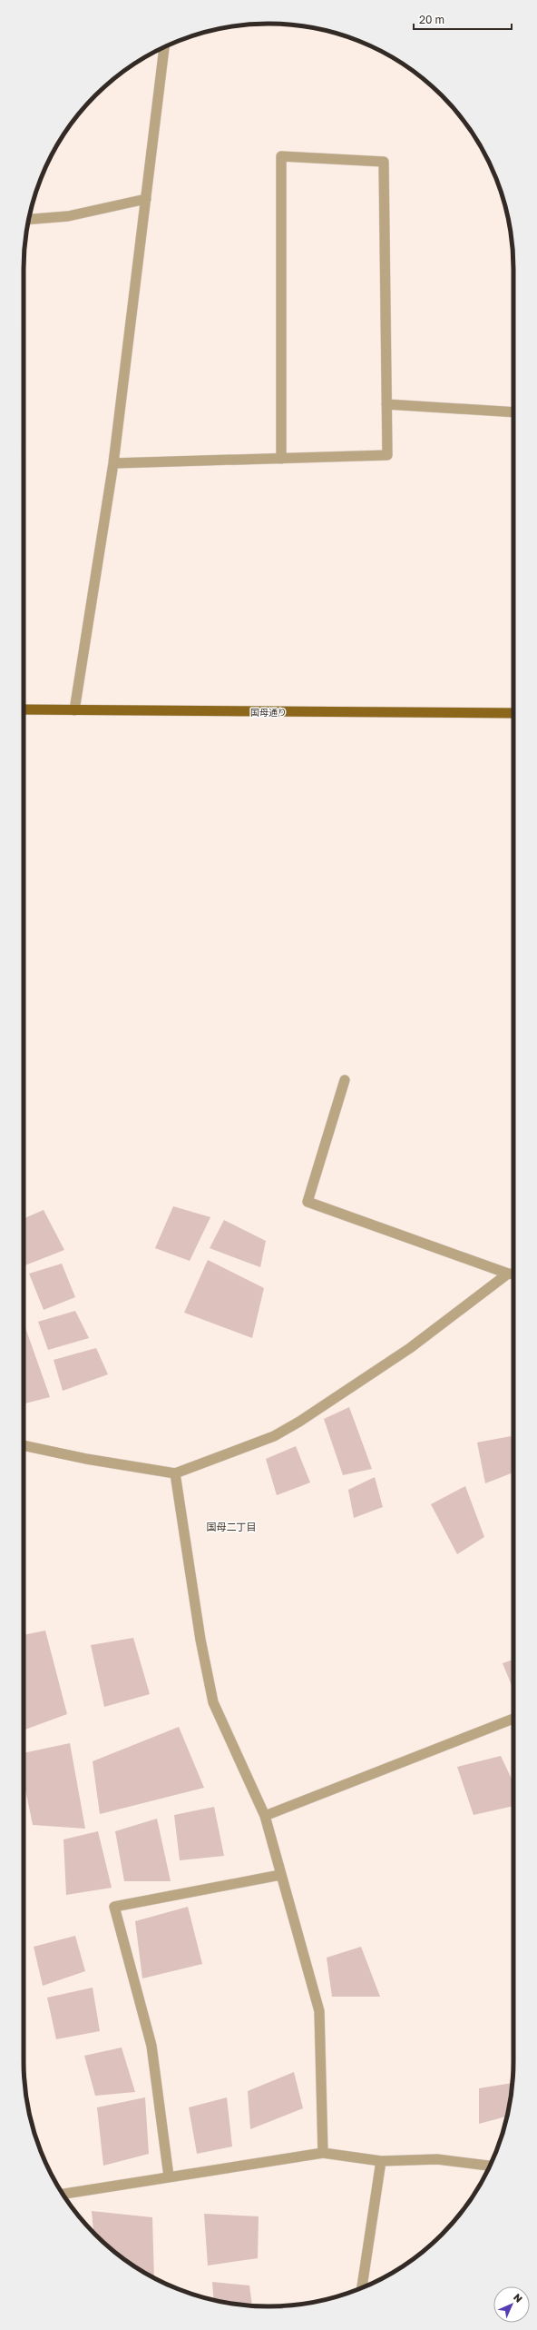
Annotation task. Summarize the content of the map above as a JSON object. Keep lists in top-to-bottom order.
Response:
{
  "streets": {
    "main road": ["国母通り"]
  },
  "districts": ["国母二丁目"],
  "scale_bar": "20 m",
  "north": "top right"
}
